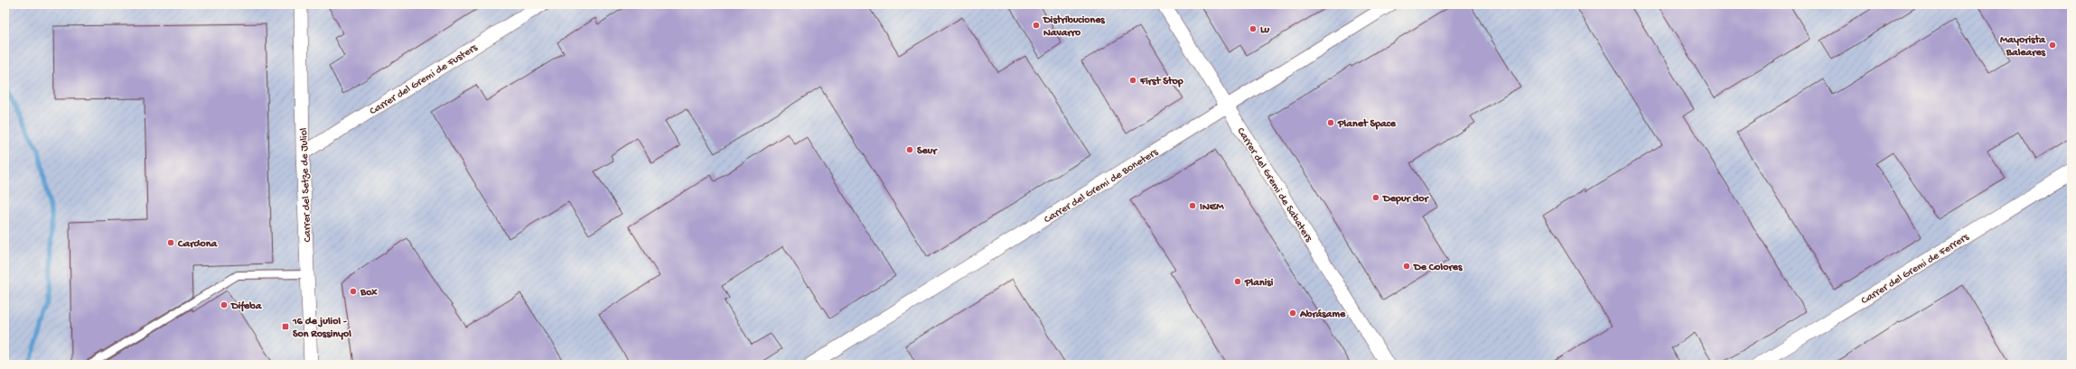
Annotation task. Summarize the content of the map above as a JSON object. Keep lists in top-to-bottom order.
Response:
{
  "streets": {
    "street": [
      "Carrer del Gremi de Fusters",
      "Carrer del Gremi de Sabaters",
      "Carrer del Setze de Juliol",
      "Carrer del Gremi de Boneters",
      "Carrer del Gremi de Ferrers"
    ]
  },
  "crossings": [
    ["Carrer del Gremi de Fusters", "Carrer del Setze de Juliol"],
    ["Carrer del Gremi de Sabaters", "Carrer del Gremi de Boneters"]
  ],
  "places": {
    "other": [
      "Distribuciones Navarro",
      "Lu",
      "Mayorista Baleares",
      "First Stop",
      "Planet Space",
      "Seur",
      "Depur clor",
      "INEM",
      "Cardona",
      "De Colores",
      "Planisi",
      "Box",
      "Difeba",
      "Abrásame"
    ],
    "transit": ["16 de juliol - Son Rossinyol"]
  }
}
